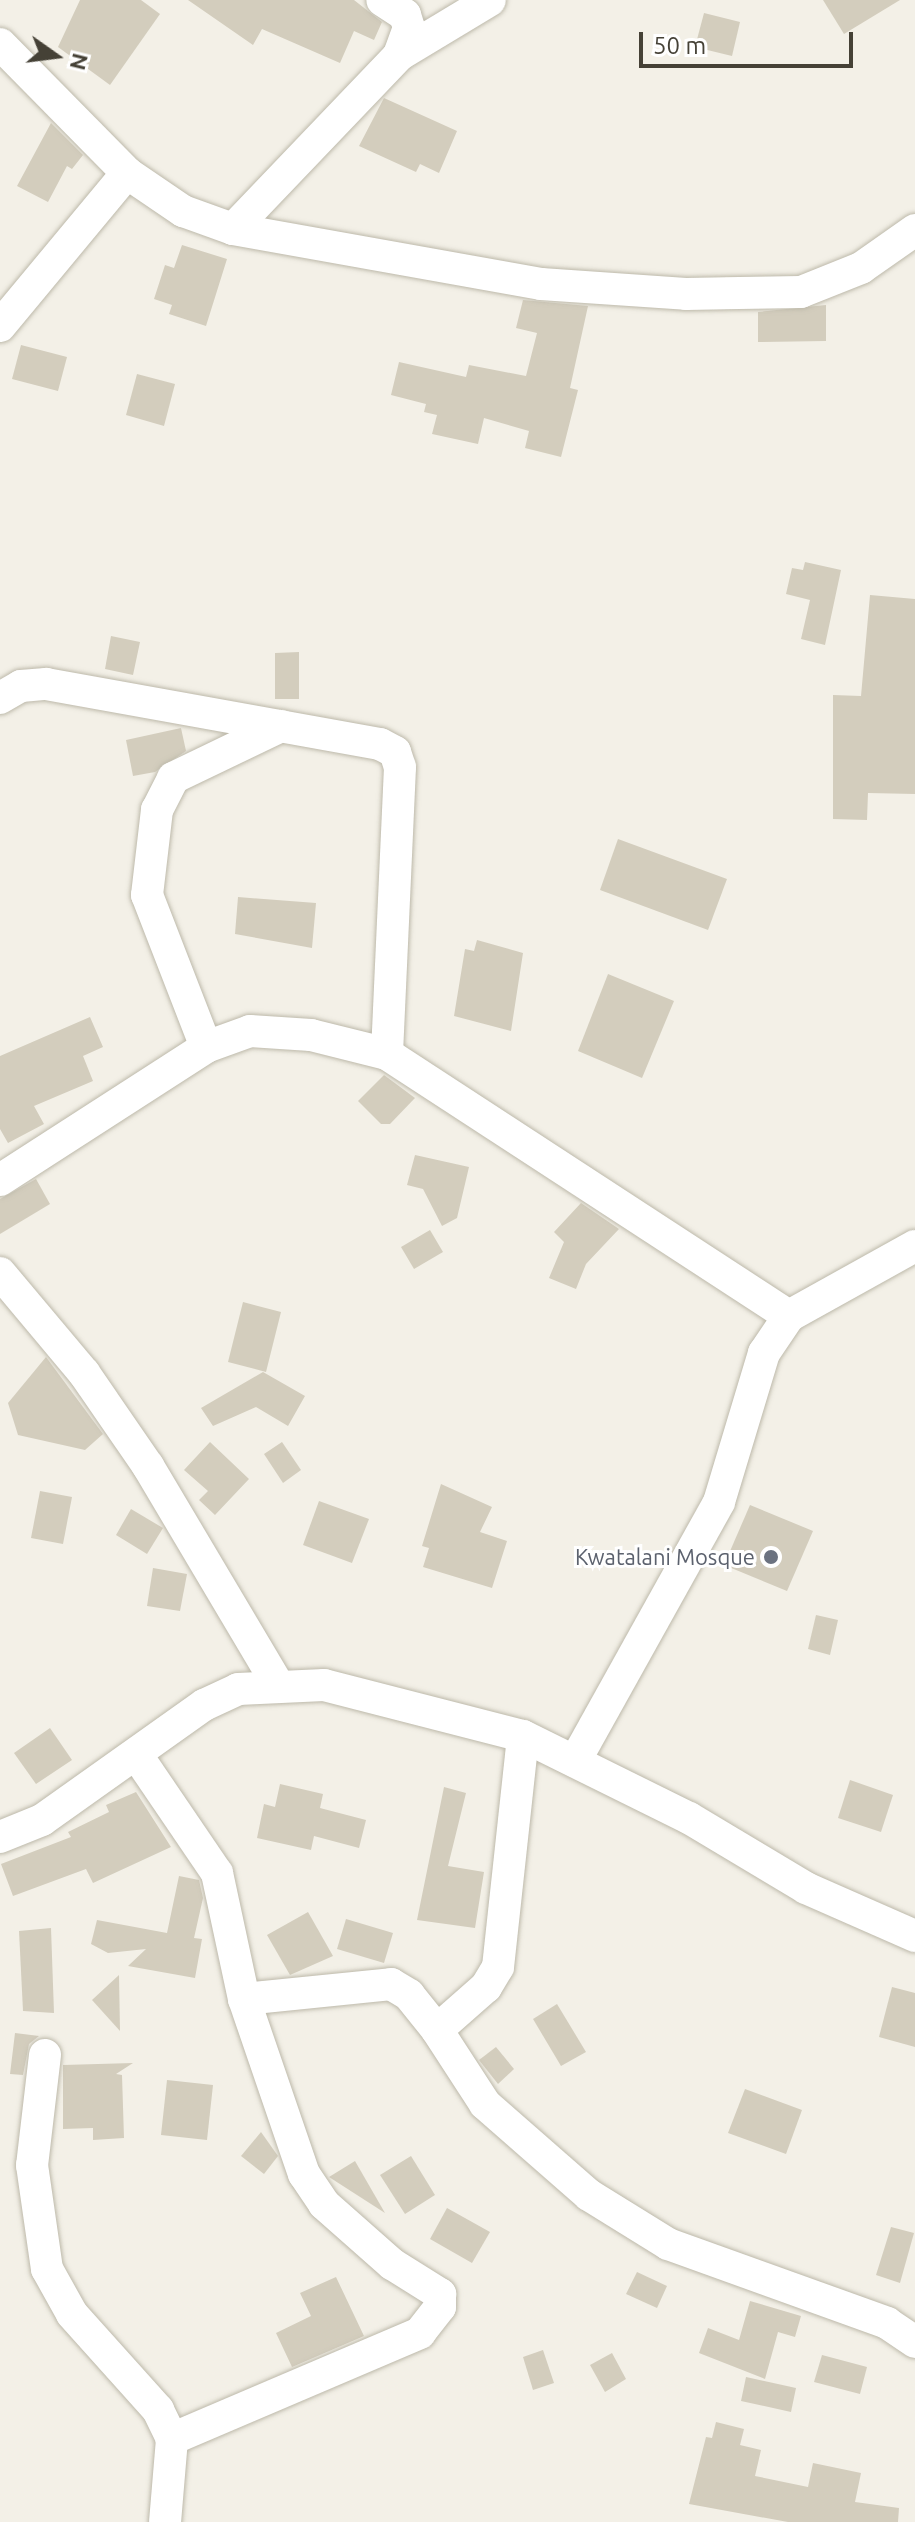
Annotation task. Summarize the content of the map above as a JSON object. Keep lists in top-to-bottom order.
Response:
{
  "places": ["Kwatalani Mosque"],
  "scale_bar": "50 m",
  "north": "right"
}
